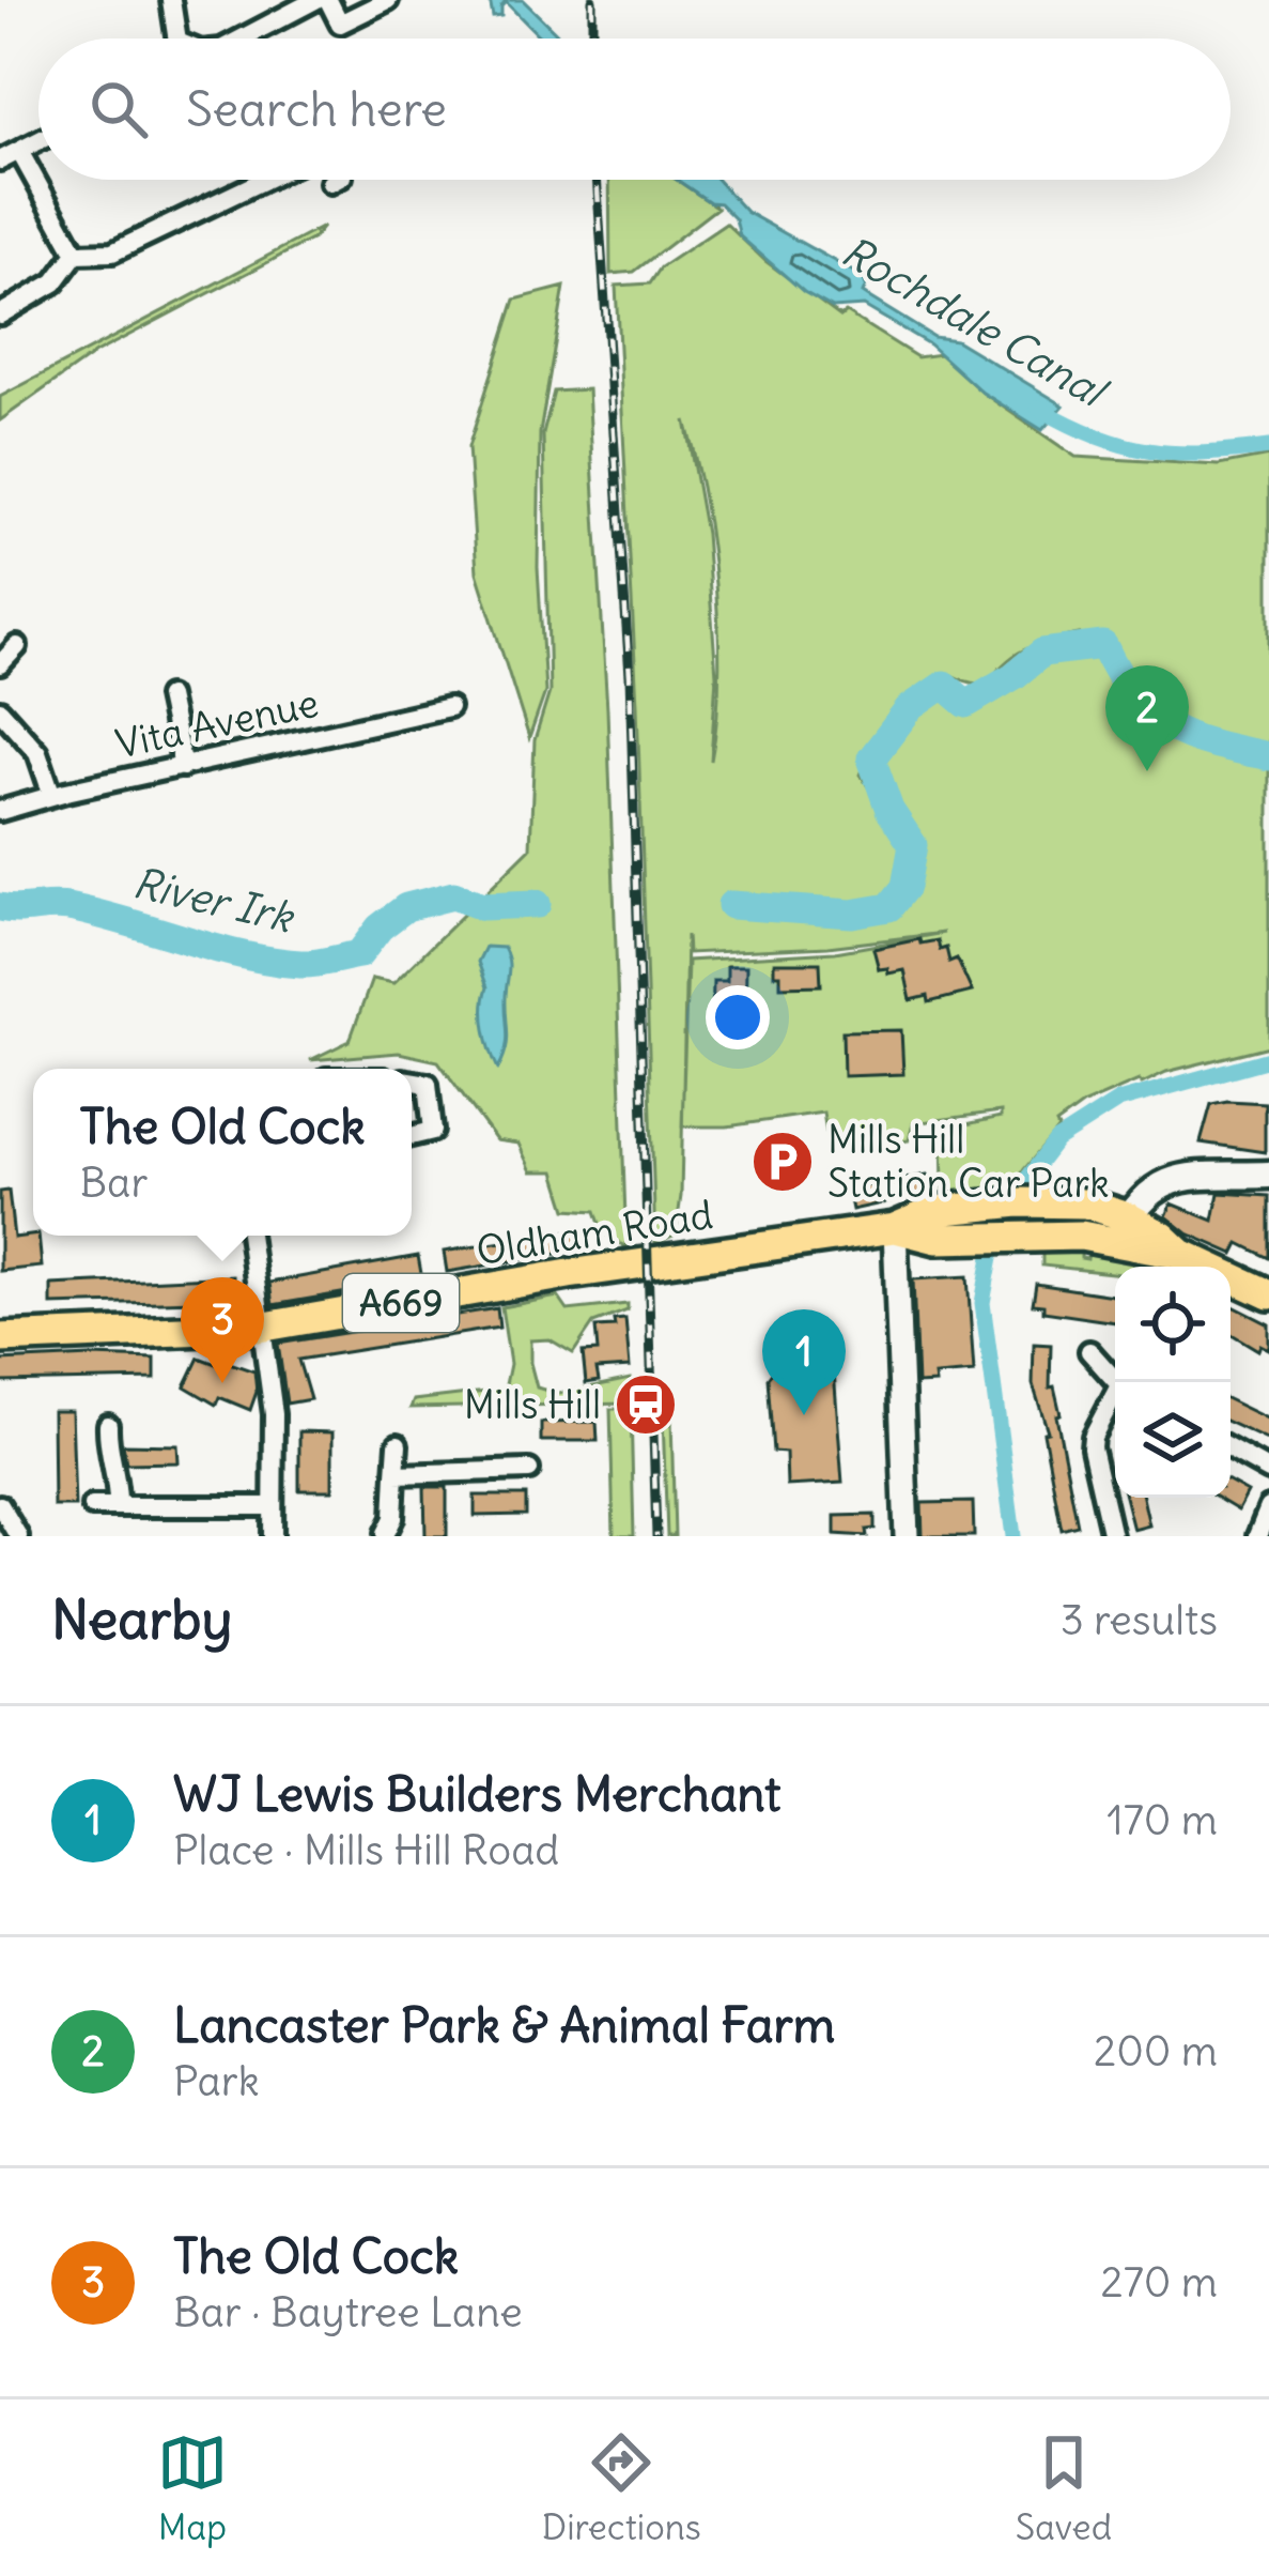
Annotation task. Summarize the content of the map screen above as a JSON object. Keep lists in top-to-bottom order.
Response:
{
  "streets": {
    "main road": ["Oldham Road", "A669"],
    "street": ["Vita Avenue"]
  },
  "crossings": [
    ["Oldham Road", "A669"]
  ],
  "water": ["Rochdale Canal", "River Irk"],
  "places": {
    "parking": ["Mills Hill Station Car Park"],
    "station": ["Mills Hill"]
  },
  "page": {
    "search": "Search here",
    "pins": ["2", "3", "1"],
    "popup": ["The Old Cock", "Bar"],
    "heading": ["Nearby", "3 results"],
    "list": [
      {
        "mark": "1",
        "name": "WJ Lewis Builders Merchant",
        "note": "Place · Mills Hill Road",
        "value": "170 m"
      },
      {
        "mark": "2",
        "name": "Lancaster Park & Animal Farm",
        "note": "Park",
        "value": "200 m"
      },
      {
        "mark": "3",
        "name": "The Old Cock",
        "note": "Bar · Baytree Lane",
        "value": "270 m"
      }
    ],
    "nav": ["Map", "Directions", "Saved"]
  }
}
